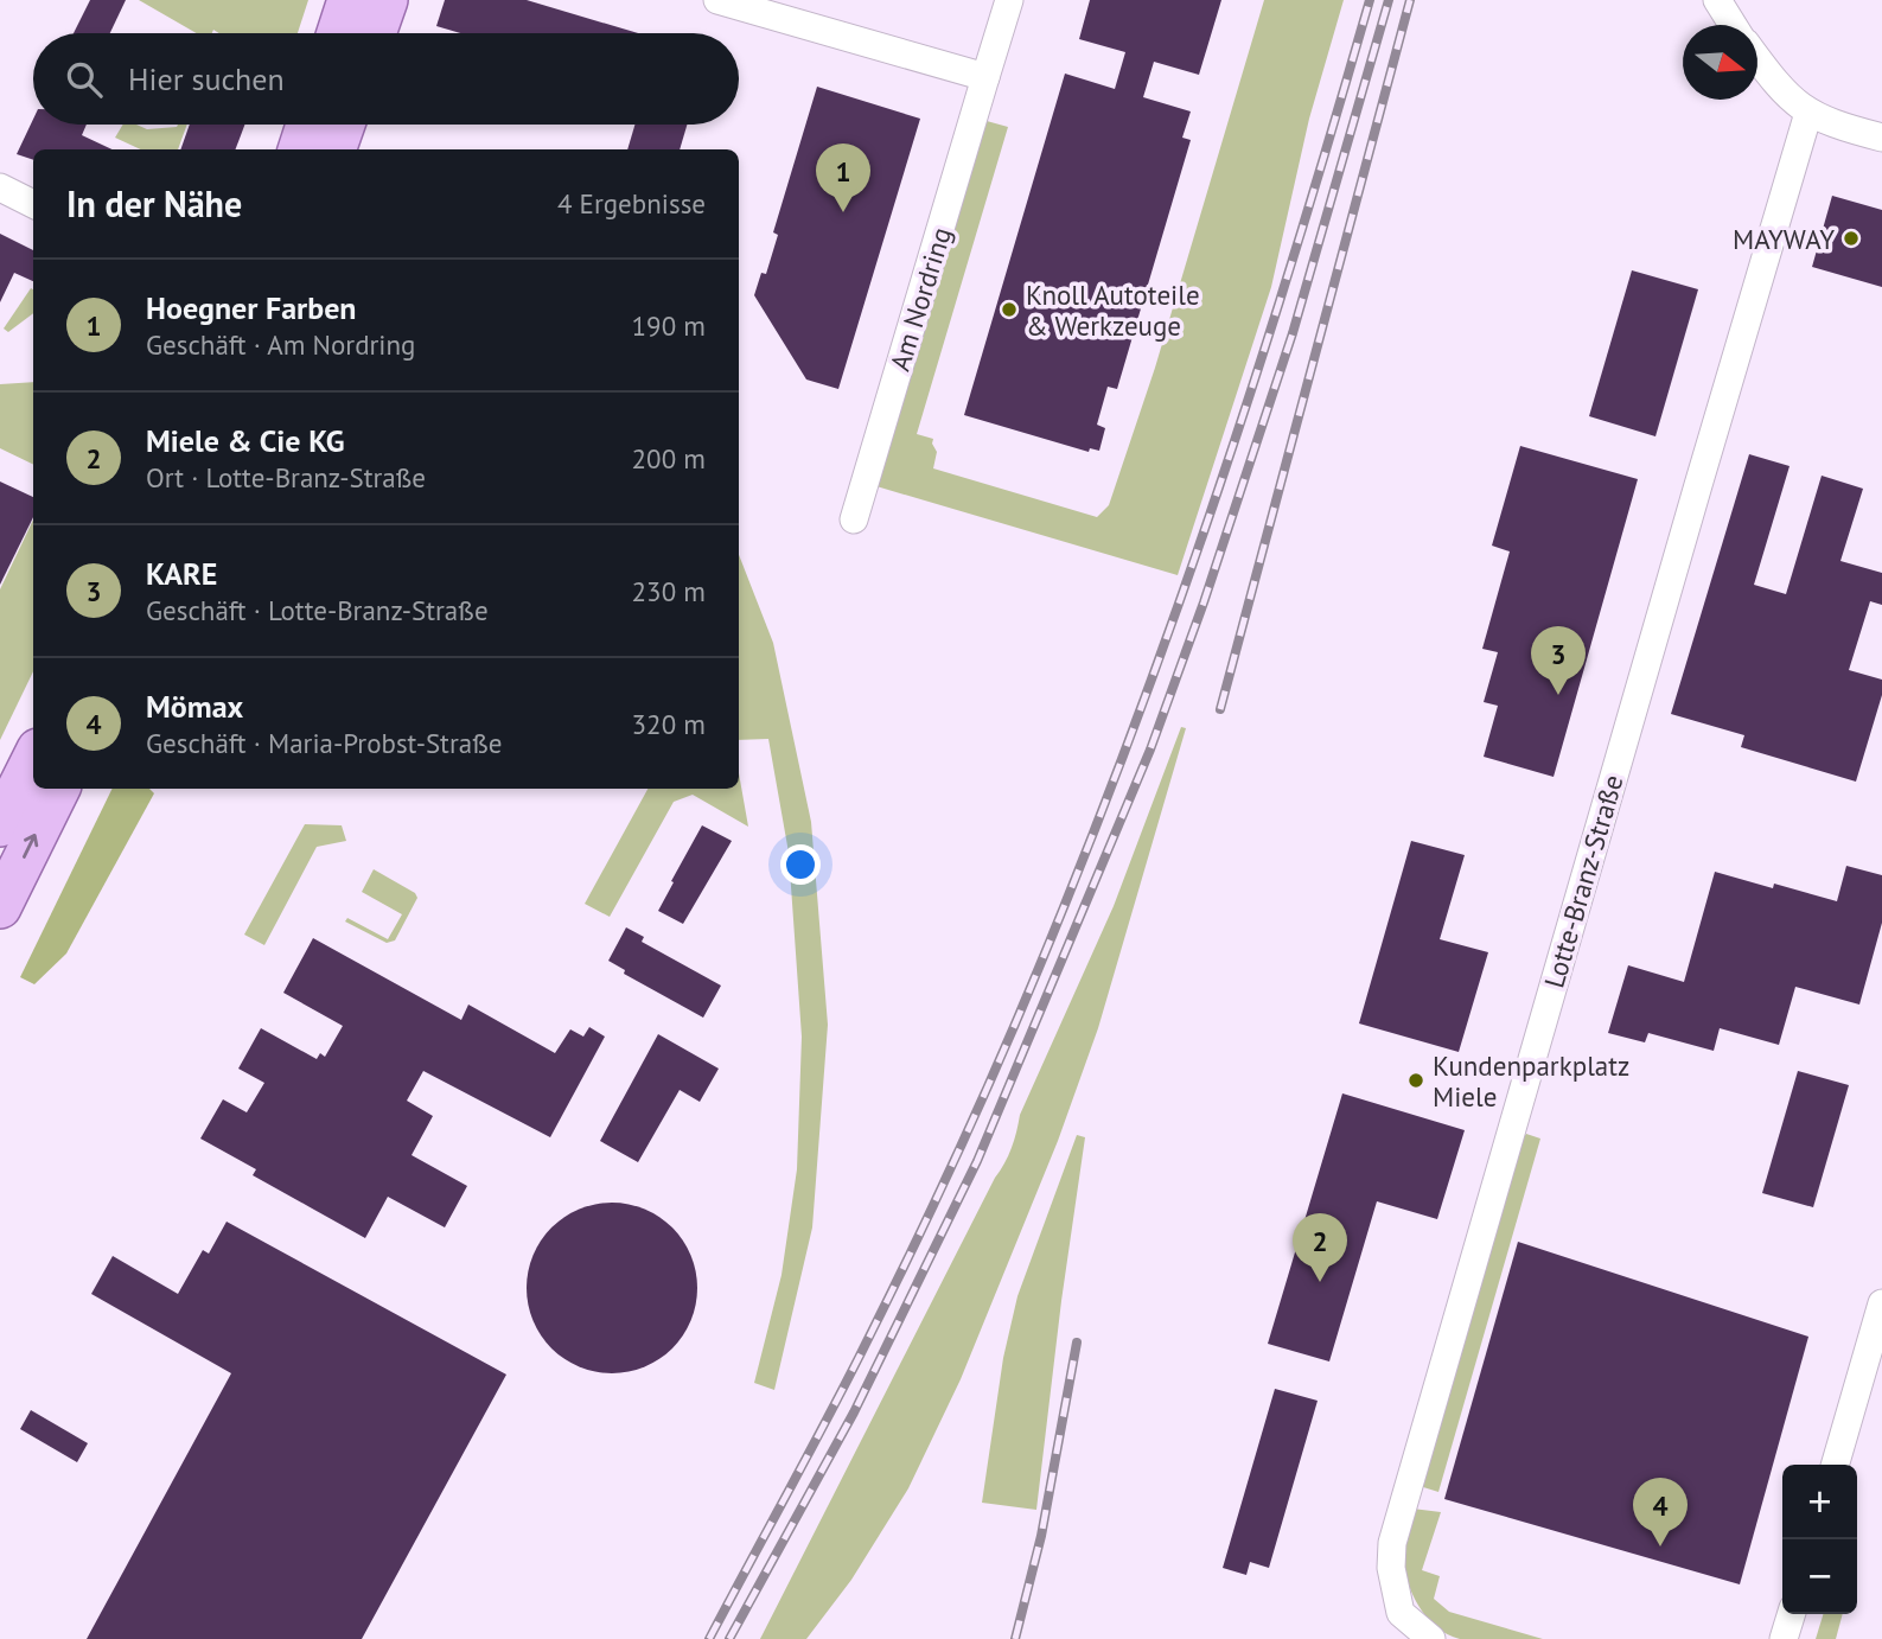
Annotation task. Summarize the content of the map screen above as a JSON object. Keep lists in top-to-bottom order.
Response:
{
  "streets": {
    "street": ["Am Nordring", "Lotte-Branz-Straße"]
  },
  "places": ["MAYWAY", "Knoll Autoteile & Werkzeuge", "Kundenparkplatz Miele"],
  "north": "right",
  "page": {
    "search": "Hier suchen",
    "pins": [
      "1",
      "3",
      "2",
      "4"
    ],
    "heading": ["In der Nähe", "4 Ergebnisse"],
    "list": [
      {
        "mark": "1",
        "name": "Hoegner Farben",
        "note": "Geschäft · Am Nordring",
        "value": "190 m"
      },
      {
        "mark": "2",
        "name": "Miele & Cie KG",
        "note": "Ort · Lotte-Branz-Straße",
        "value": "200 m"
      },
      {
        "mark": "3",
        "name": "KARE",
        "note": "Geschäft · Lotte-Branz-Straße",
        "value": "230 m"
      },
      {
        "mark": "4",
        "name": "Mömax",
        "note": "Geschäft · Maria-Probst-Straße",
        "value": "320 m"
      }
    ],
    "map_buttons": ["+", "−"]
  }
}
